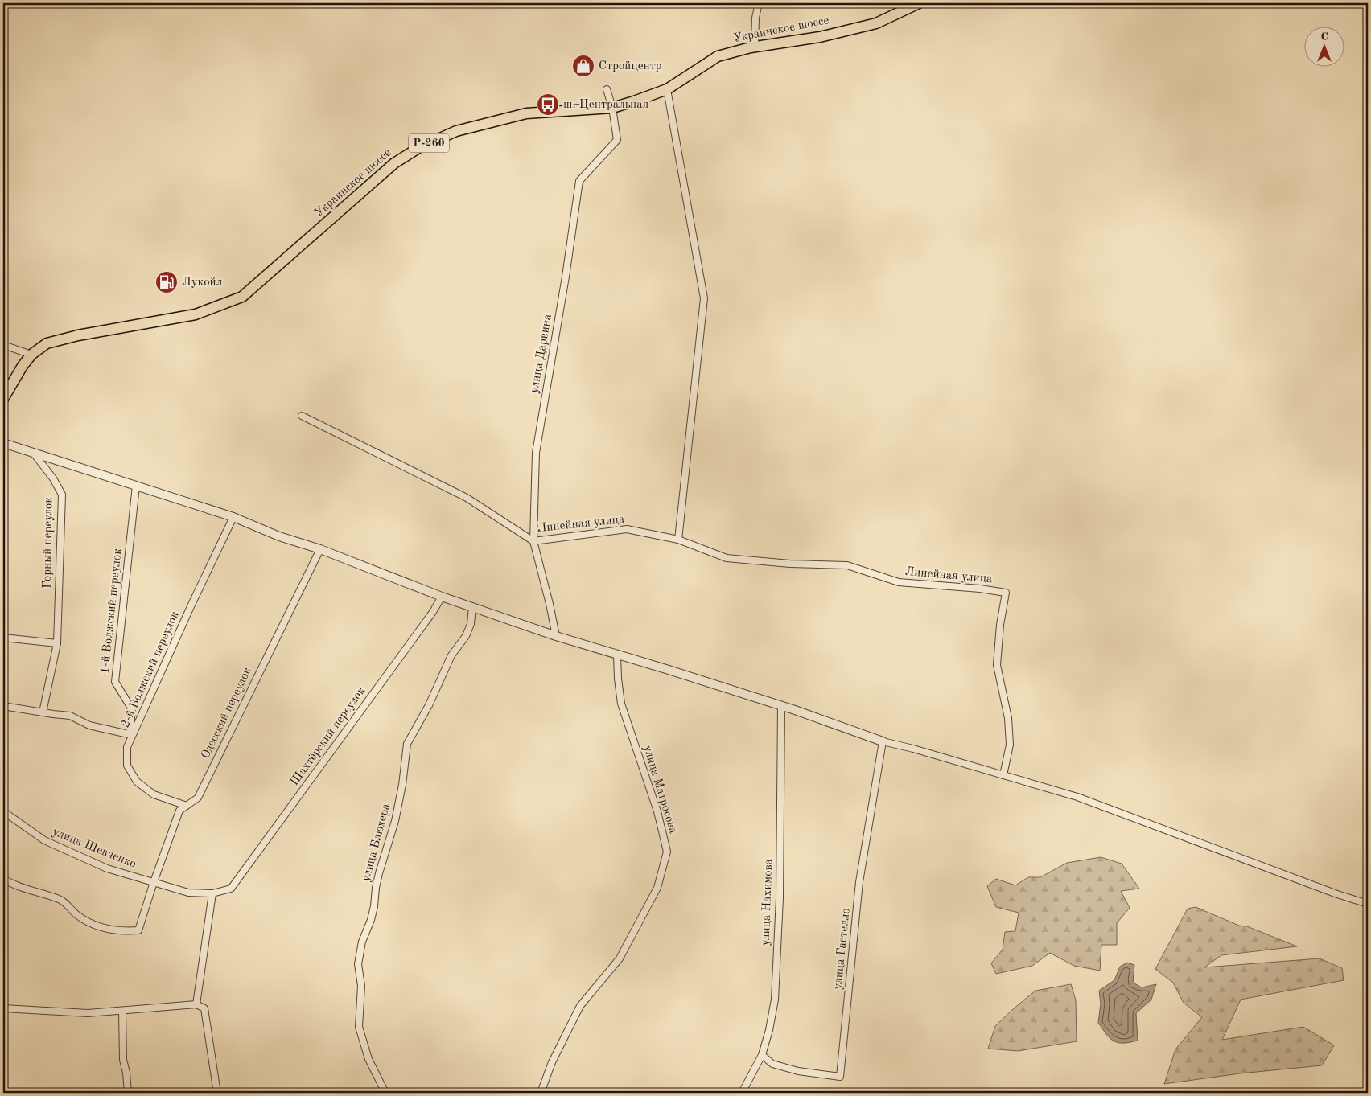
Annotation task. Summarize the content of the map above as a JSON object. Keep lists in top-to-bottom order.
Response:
{
  "streets": {
    "highway": ["Украинское шоссе", "Р-260"],
    "street": [
      "улица Дарвина",
      "Линейная улица",
      "Горный переулок",
      "1-й Волжский переулок",
      "2-й Волжский переулок",
      "Одесский переулок",
      "Шахтёрский переулок",
      "улица Матросова",
      "улица Блюхера",
      "улица Шевченко",
      "улица Нахимова",
      "улица Гастелло"
    ]
  },
  "crossings": [
    ["Украинское шоссе", "улица Дарвина"],
    ["улица Дарвина", "Линейная улица"],
    ["1-й Волжский переулок", "2-й Волжский переулок"],
    ["2-й Волжский переулок", "Одесский переулок"],
    ["Одесский переулок", "улица Шевченко"],
    ["Шахтёрский переулок", "улица Шевченко"],
    ["улица Нахимова", "улица Гастелло"]
  ],
  "places": {
    "shop": ["Стройцентр"],
    "bus stop": ["ш. Центральная"],
    "fuel station": ["Лукойл"]
  },
  "north": "top"
}
